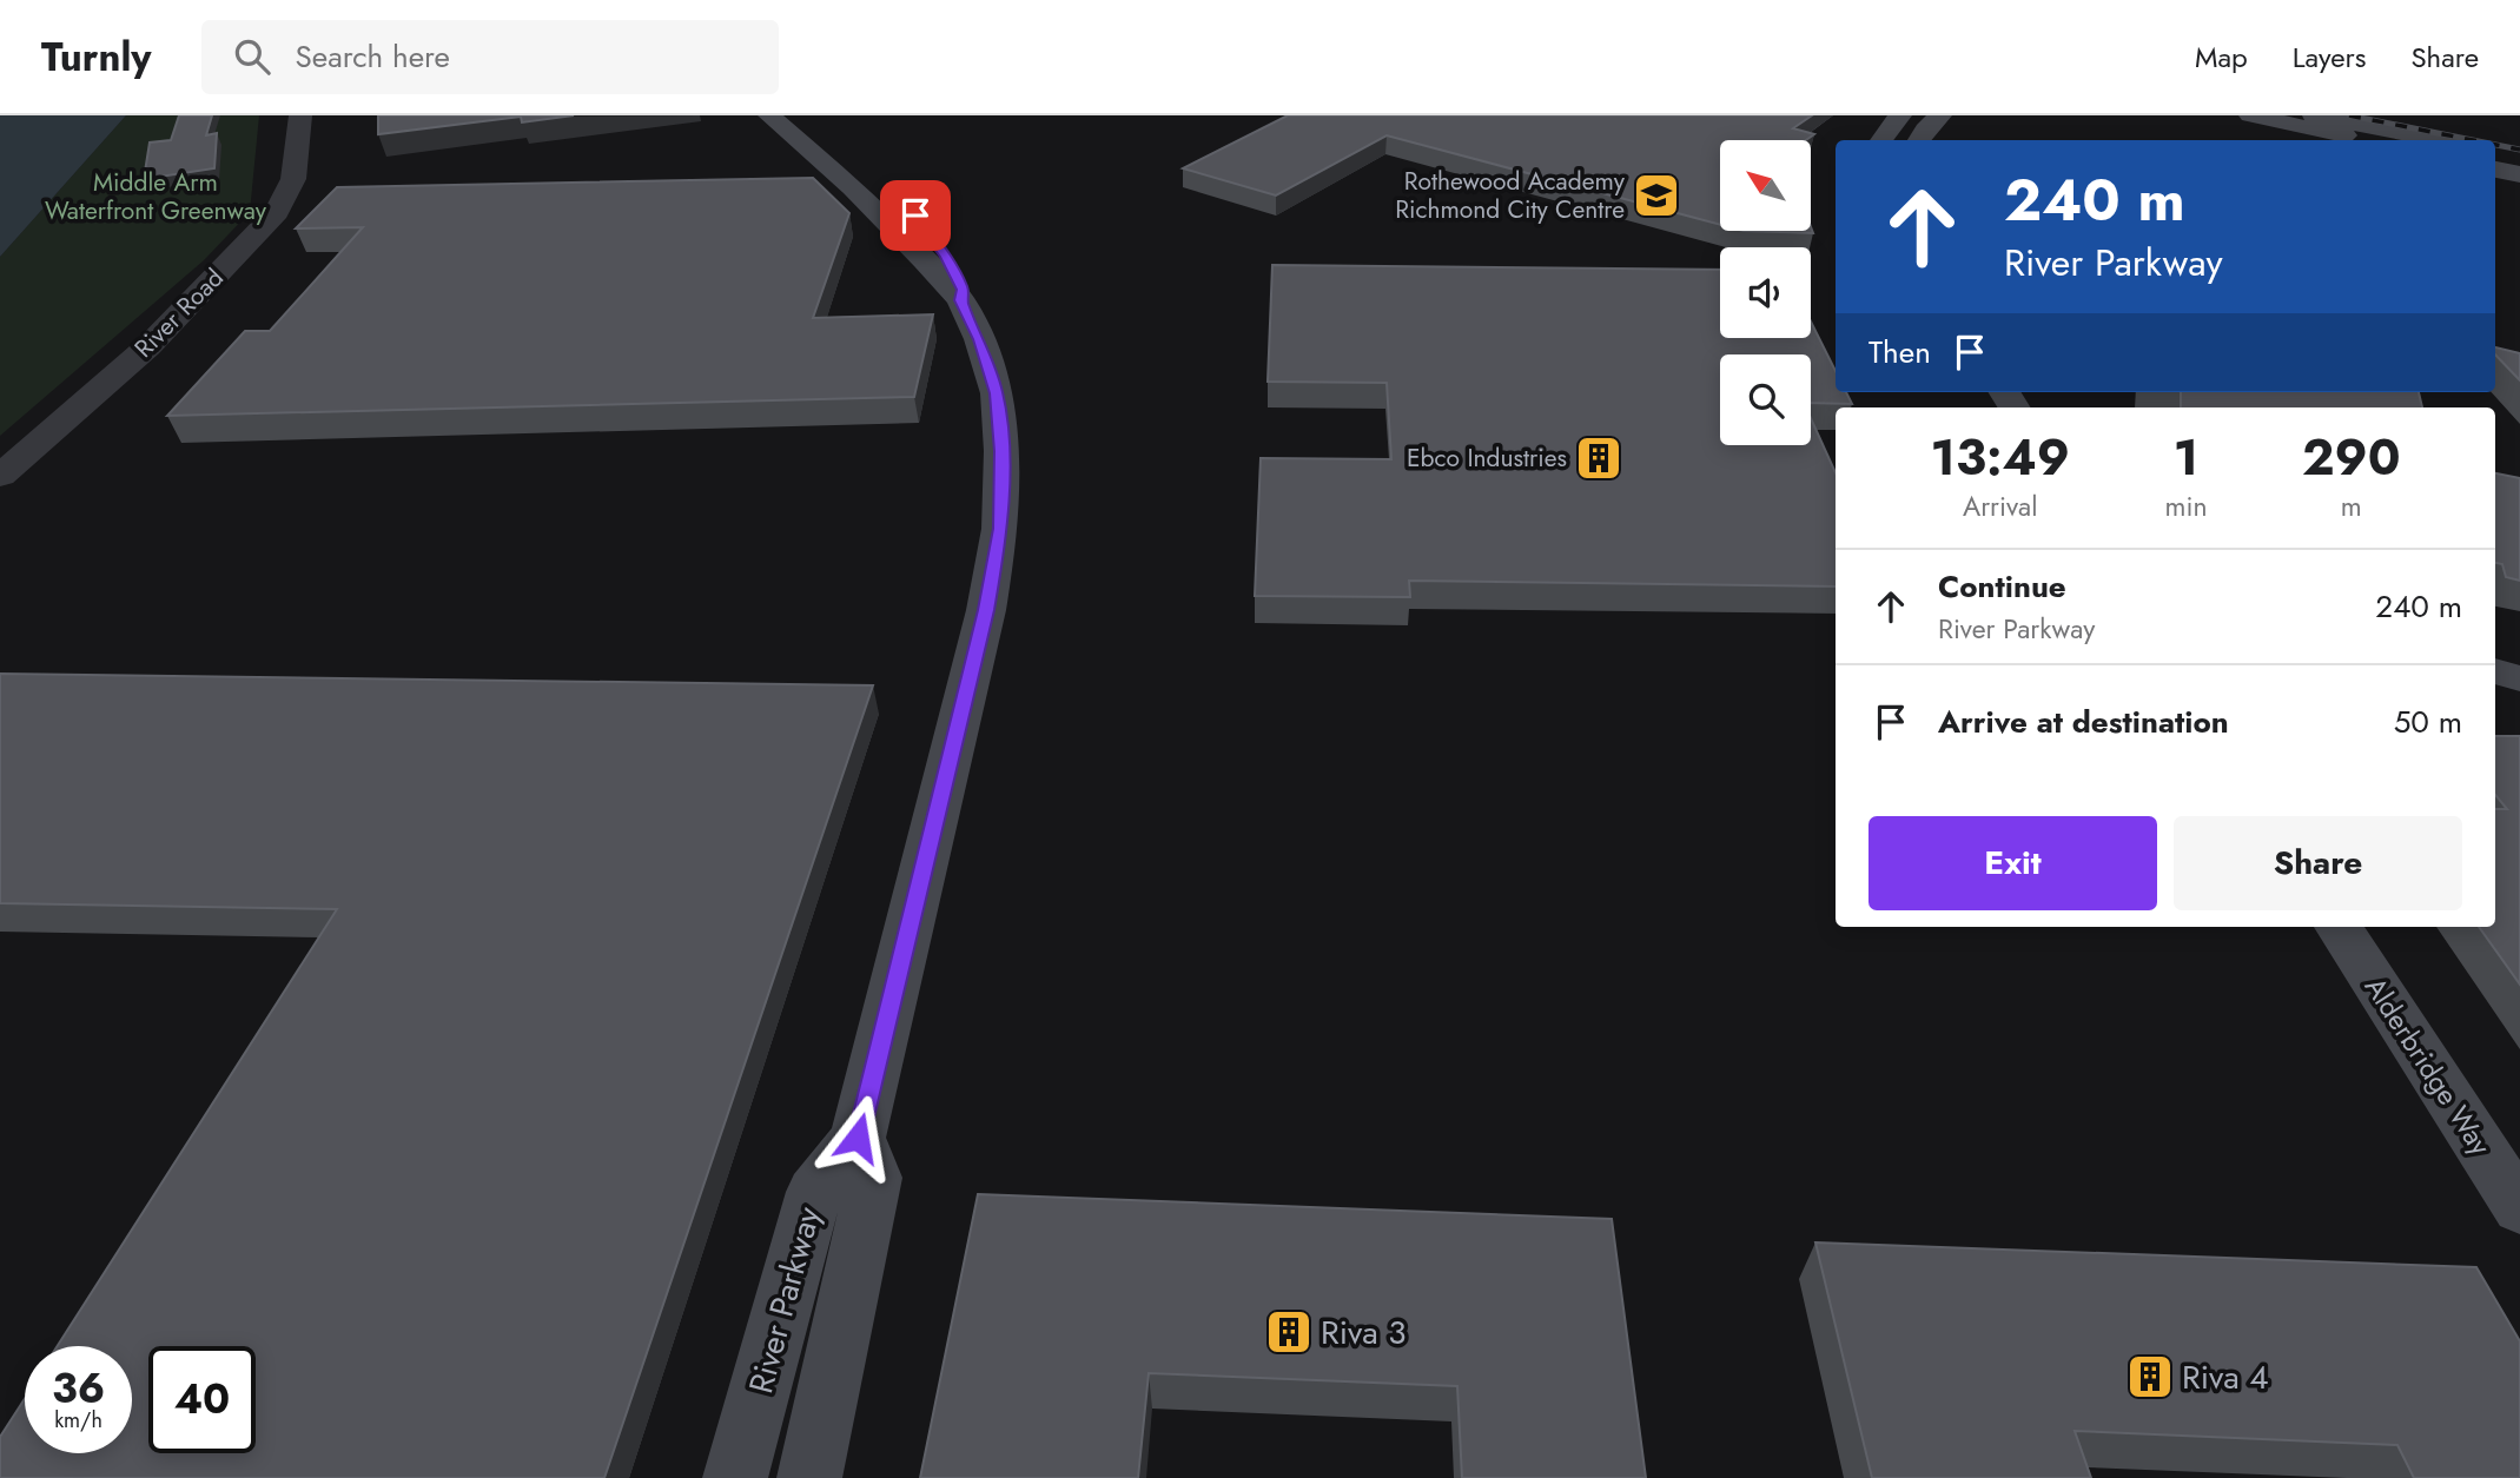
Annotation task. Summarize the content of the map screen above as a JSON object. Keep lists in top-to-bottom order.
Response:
{
  "streets": {
    "street": ["River Road", "Alderbridge Way", "River Parkway"]
  },
  "parks": ["Middle Arm Waterfront Greenway"],
  "places": {
    "school or university": ["Rothewood Academy Richmond City Centre"],
    "building": ["Ebco Industries", "Riva 3", "Riva 4"]
  },
  "north": "top left",
  "page": {
    "header": "Turnly",
    "search": "Search here",
    "nav": ["Map", "Layers", "Share"],
    "turn": ["240 m", "River Parkway"],
    "then": "Then",
    "eta": [
      "13:49",
      "Arrival",
      "1",
      "min",
      "290",
      "m"
    ],
    "list": [
      {
        "name": "Continue",
        "note": "River Parkway",
        "value": "240 m"
      },
      {
        "name": "Arrive at destination",
        "value": "50 m"
      }
    ],
    "buttons": ["Exit", "Share"],
    "speed": "36 km/h",
    "limit": "40"
  }
}
